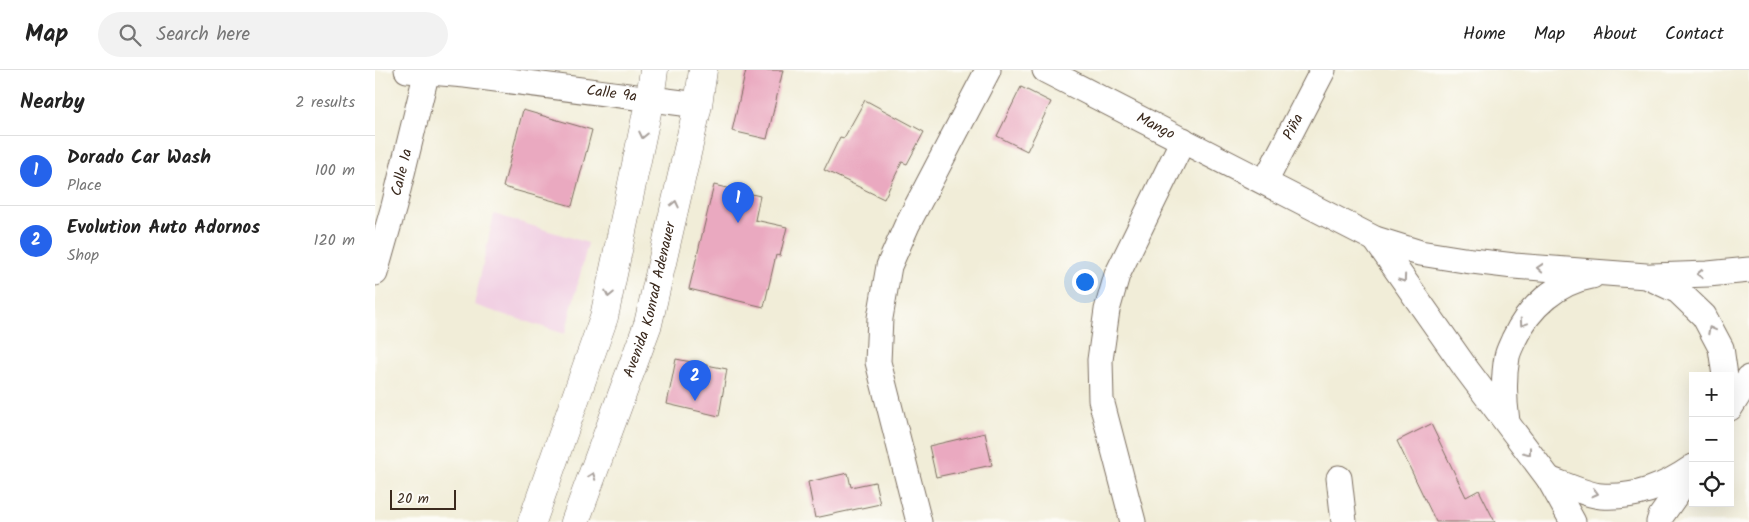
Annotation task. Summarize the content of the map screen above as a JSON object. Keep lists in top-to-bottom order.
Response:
{
  "streets": {
    "main road": ["Avenida Konrad Adenauer"],
    "street": [
      "Calle 9a",
      "Mango",
      "Piña",
      "Calle 1a"
    ]
  },
  "crossings": [
    ["Calle 9a", "Calle 1a"],
    ["Calle 9a", "Avenida Konrad Adenauer"],
    ["Mango", "Piña"]
  ],
  "one_way": ["Mango"],
  "scale_bar": "20 m",
  "page": {
    "header": "Map",
    "search": "Search here",
    "nav": [
      "Home",
      "Map",
      "About",
      "Contact"
    ],
    "heading": ["Nearby", "2 results"],
    "list": [
      {
        "mark": "1",
        "name": "Dorado Car Wash",
        "note": "Place",
        "value": "100 m"
      },
      {
        "mark": "2",
        "name": "Evolution Auto Adornos",
        "note": "Shop",
        "value": "120 m"
      }
    ],
    "pins": ["1", "2"],
    "map_buttons": ["+", "−"],
    "scale": "20 m"
  }
}
